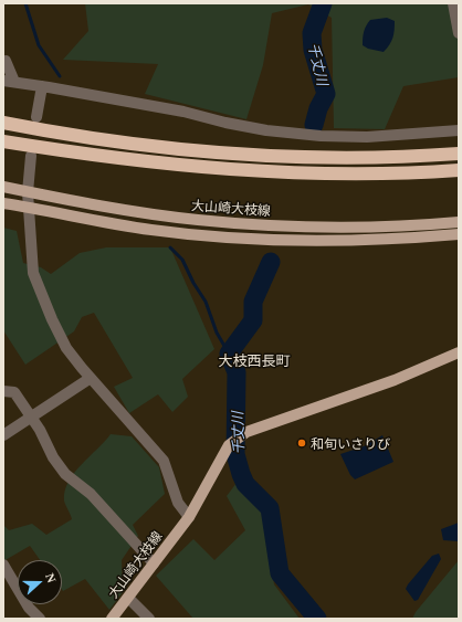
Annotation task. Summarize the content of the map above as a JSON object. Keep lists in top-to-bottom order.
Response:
{
  "streets": {
    "main road": ["大山崎大枝線"]
  },
  "districts": ["大枝西長町"],
  "water": ["千丈川"],
  "places": ["和旬いさりび"],
  "north": "right"
}
